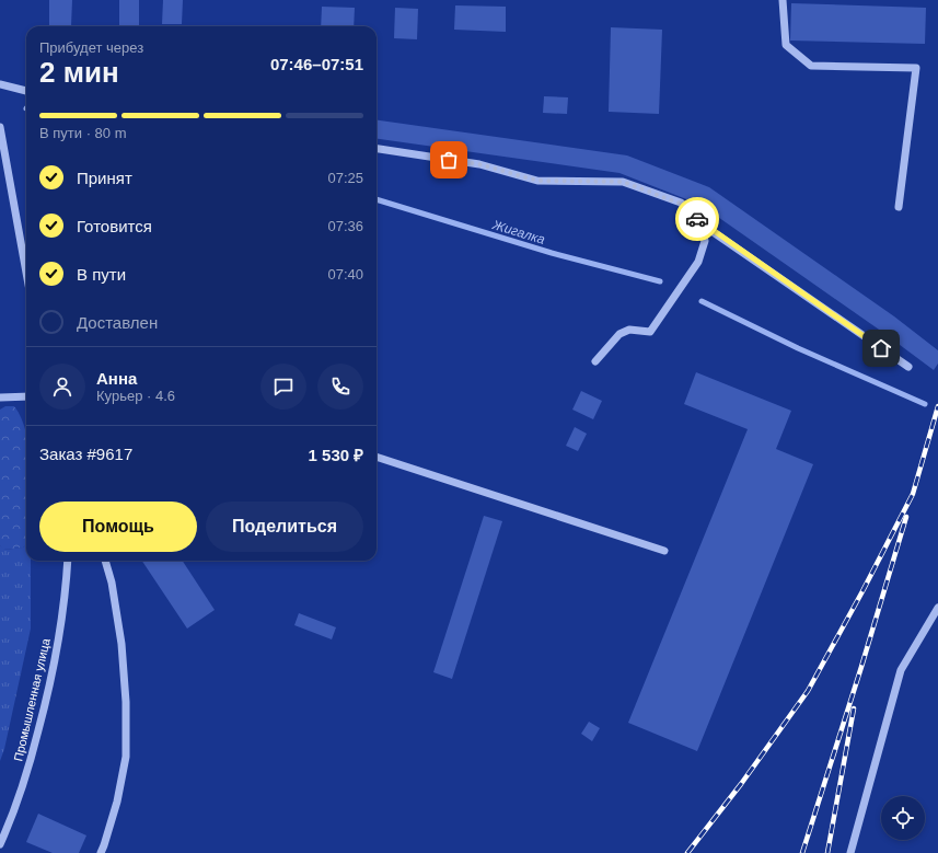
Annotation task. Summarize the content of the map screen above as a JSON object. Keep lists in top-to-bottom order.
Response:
{
  "streets": {
    "street": ["Промышленная улица"]
  },
  "water": ["Жигалка"],
  "page": {
    "heading": ["2 мин", "Прибудет через", "07:46–07:51"],
    "panel": [
      "Анна",
      "Курьер · 4.6",
      "Заказ #9617",
      "1 530 ₽"
    ],
    "bar": "В пути · 80 m",
    "list": [
      ["Принят", "07:25"],
      ["Готовится", "07:36"],
      ["В пути", "07:40"],
      "Доставлен"
    ],
    "buttons": ["Помощь", "Поделиться"]
  }
}
